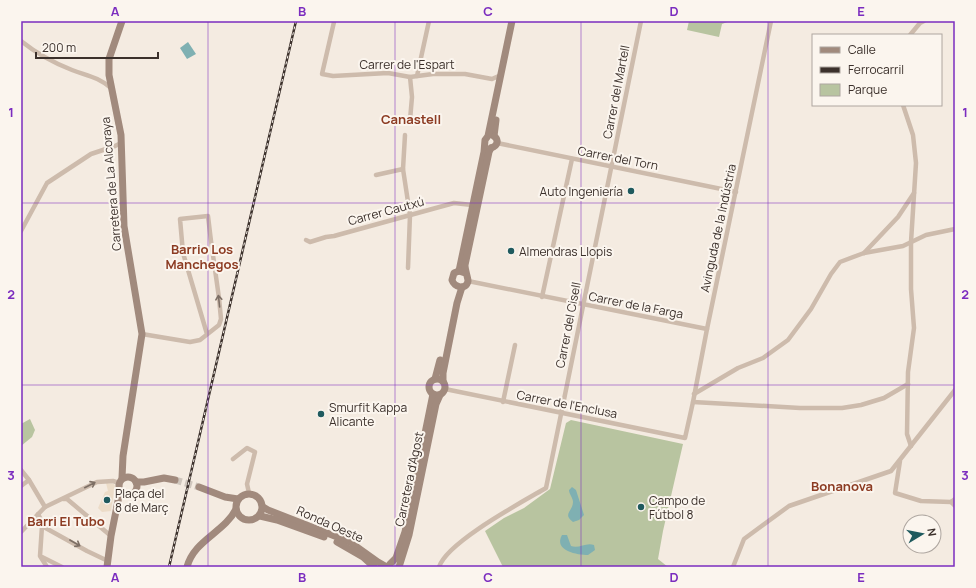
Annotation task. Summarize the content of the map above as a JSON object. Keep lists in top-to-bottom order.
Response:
{
  "streets": {
    "main road": ["Carretera de La Alcoraya", "Carretera d'Agost", "Ronda Oeste"],
    "street": [
      "Carrer de l'Espart",
      "Carrer del Martell",
      "Carrer del Torn",
      "Carrer Cautxú",
      "Avinguda de la Indústria",
      "Carrer de la Farga",
      "Carrer del Cisell",
      "Carrer de l'Enclusa"
    ]
  },
  "crossings": [
    ["Carrer del Martell", "Carrer del Torn"],
    ["Carrer del Martell", "Carrer del Cisell"],
    ["Carrer del Torn", "Avinguda de la Indústria"],
    ["Carrer del Torn", "Carrer del Cisell"],
    ["Avinguda de la Indústria", "Carrer de la Farga"],
    ["Avinguda de la Indústria", "Carrer de l'Enclusa"],
    ["Carrer de la Farga", "Carrer del Cisell"],
    ["Carrer del Cisell", "Carrer de l'Enclusa"],
    ["Carrer de l'Enclusa", "Carretera d'Agost"],
    ["Carretera d'Agost", "Ronda Oeste"]
  ],
  "districts": [
    "Canastell",
    "Barrio Los Manchegos",
    "Bonanova",
    "Barri El Tubo"
  ],
  "places": [
    "Auto Ingeniería",
    "Almendras Llopis",
    "Smurfit Kappa Alicante",
    "Plaça del 8 de Març",
    "Campo de Fútbol 8"
  ],
  "legend": ["Calle", "Ferrocarril", "Parque"],
  "scale_bar": "200 m",
  "north": "right",
  "grid": {
    "columns": [
      "A",
      "B",
      "C",
      "D",
      "E"
    ],
    "rows": ["1", "2", "3"]
  }
}
